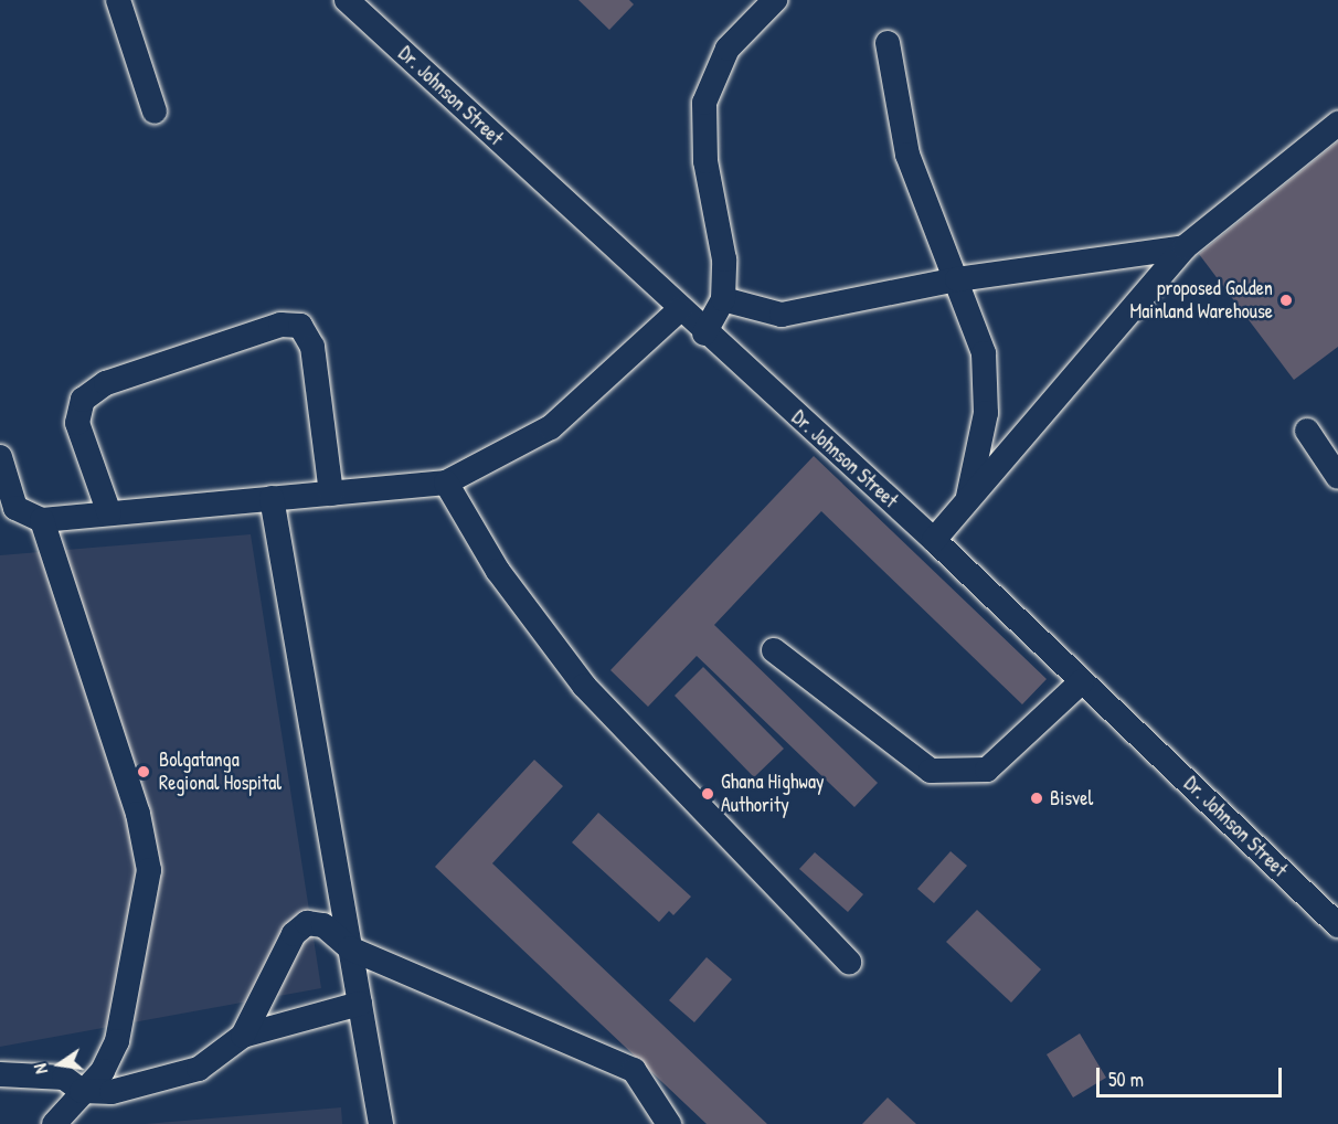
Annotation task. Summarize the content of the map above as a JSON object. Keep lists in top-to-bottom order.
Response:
{
  "streets": {
    "street": ["Dr. Johnson Street"]
  },
  "places": [
    "proposed Golden Mainland Warehouse",
    "Bolgatanga Regional Hospital",
    "Ghana Highway Authority",
    "Bisvel"
  ],
  "scale_bar": "50 m",
  "north": "left"
}
